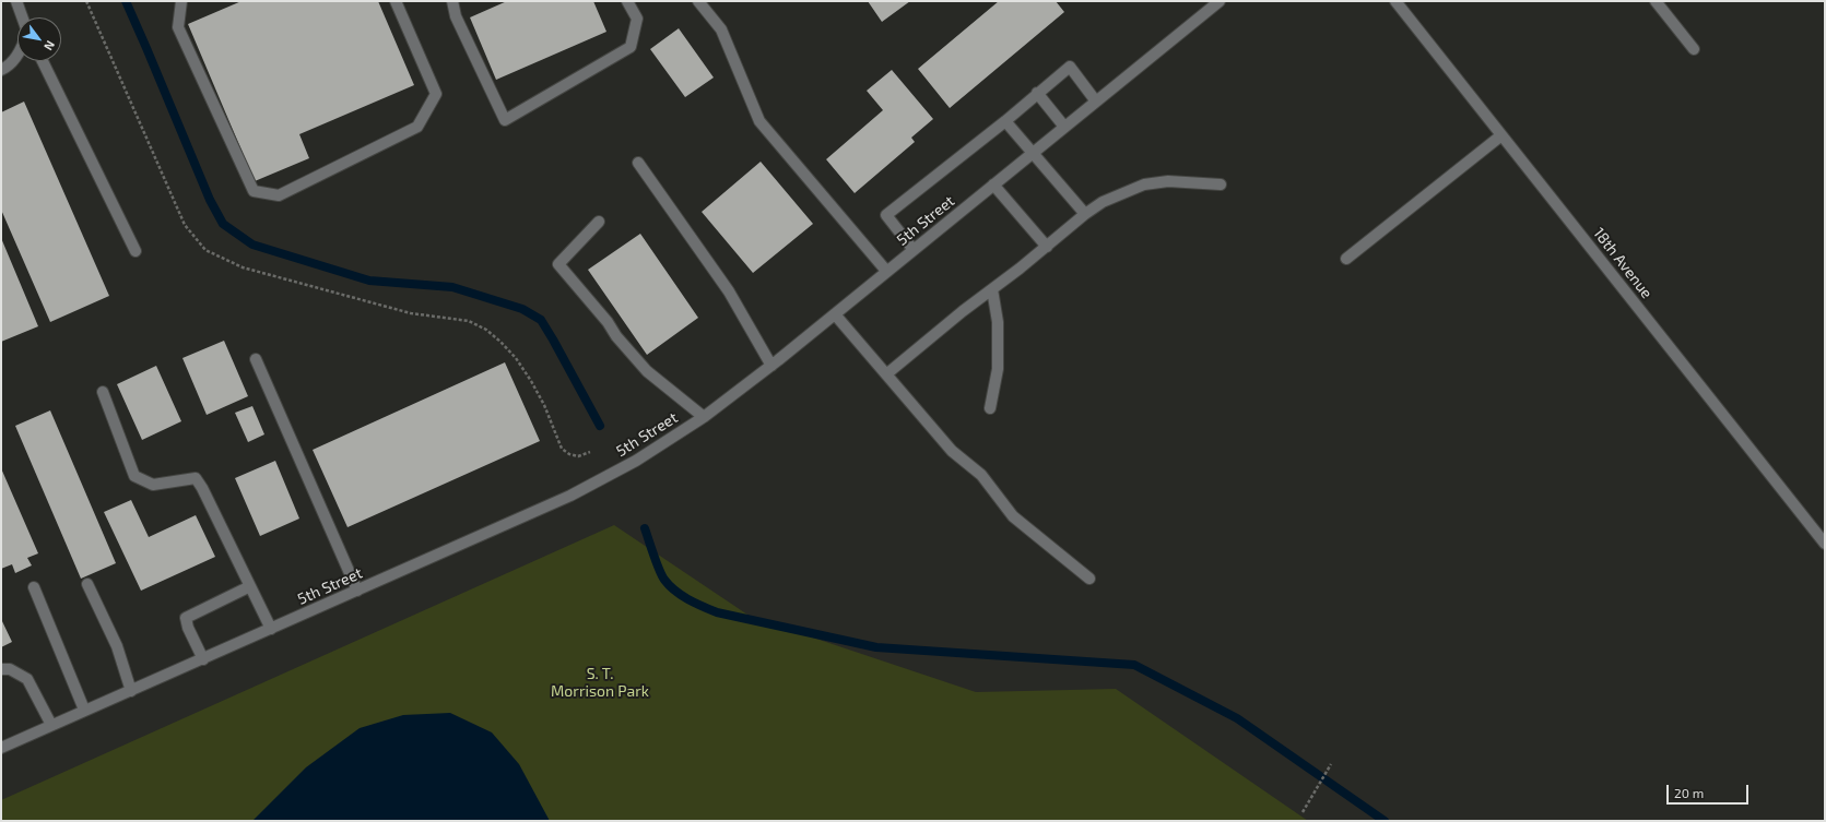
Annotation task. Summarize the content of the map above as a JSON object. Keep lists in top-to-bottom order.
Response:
{
  "streets": {
    "street": ["5th Street", "18th Avenue"]
  },
  "parks": ["S. T. Morrison Park"],
  "scale_bar": "20 m",
  "north": "bottom right"
}
